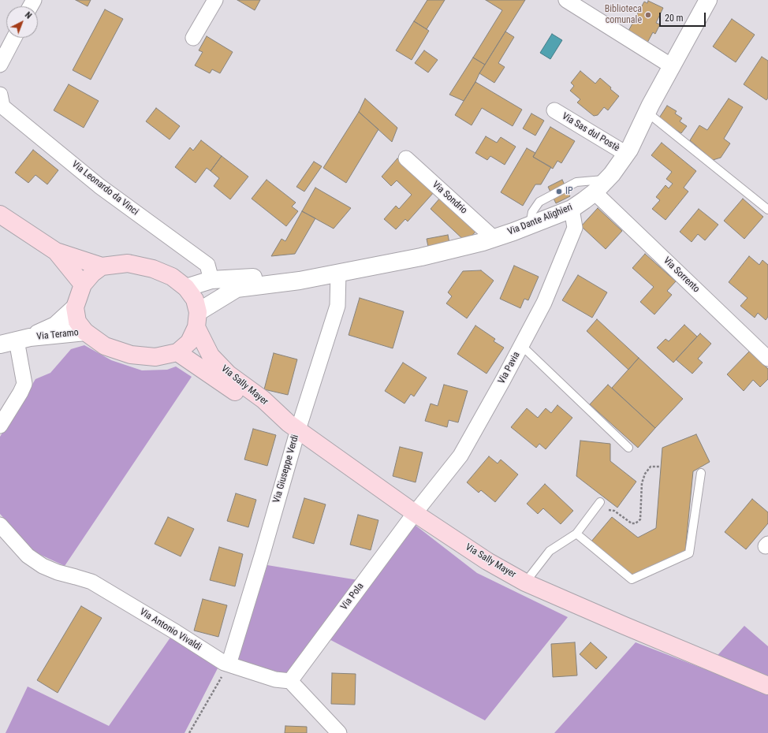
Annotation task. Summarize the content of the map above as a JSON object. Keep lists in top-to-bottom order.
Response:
{
  "streets": {
    "main road": ["Via Sally Mayer"],
    "street": [
      "Via Sas dul Postè",
      "Via Leonardo da Vinci",
      "Via Sondrio",
      "Via Dante Alighieri",
      "Via Sorrento",
      "Via Teramo",
      "Via Pavia",
      "Via Giuseppe Verdi",
      "Via Pola",
      "Via Antonio Vivaldi"
    ]
  },
  "crossings": [
    ["Via Sas dul Postè", "Via Dante Alighieri"],
    ["Via Leonardo da Vinci", "Via Dante Alighieri"],
    ["Via Sondrio", "Via Dante Alighieri"],
    ["Via Dante Alighieri", "Via Sorrento"],
    ["Via Dante Alighieri", "Via Teramo"],
    ["Via Dante Alighieri", "Via Pavia"],
    ["Via Dante Alighieri", "Via Sally Mayer"],
    ["Via Dante Alighieri", "Via Giuseppe Verdi"],
    ["Via Teramo", "Via Sally Mayer"],
    ["Via Pavia", "Via Sally Mayer"],
    ["Via Pavia", "Via Pola"],
    ["Via Sally Mayer", "Via Giuseppe Verdi"],
    ["Via Sally Mayer", "Via Pola"],
    ["Via Giuseppe Verdi", "Via Antonio Vivaldi"],
    ["Via Pola", "Via Antonio Vivaldi"]
  ],
  "places": ["Biblioteca comunale", "IP"],
  "scale_bar": "20 m",
  "north": "top right"
}
